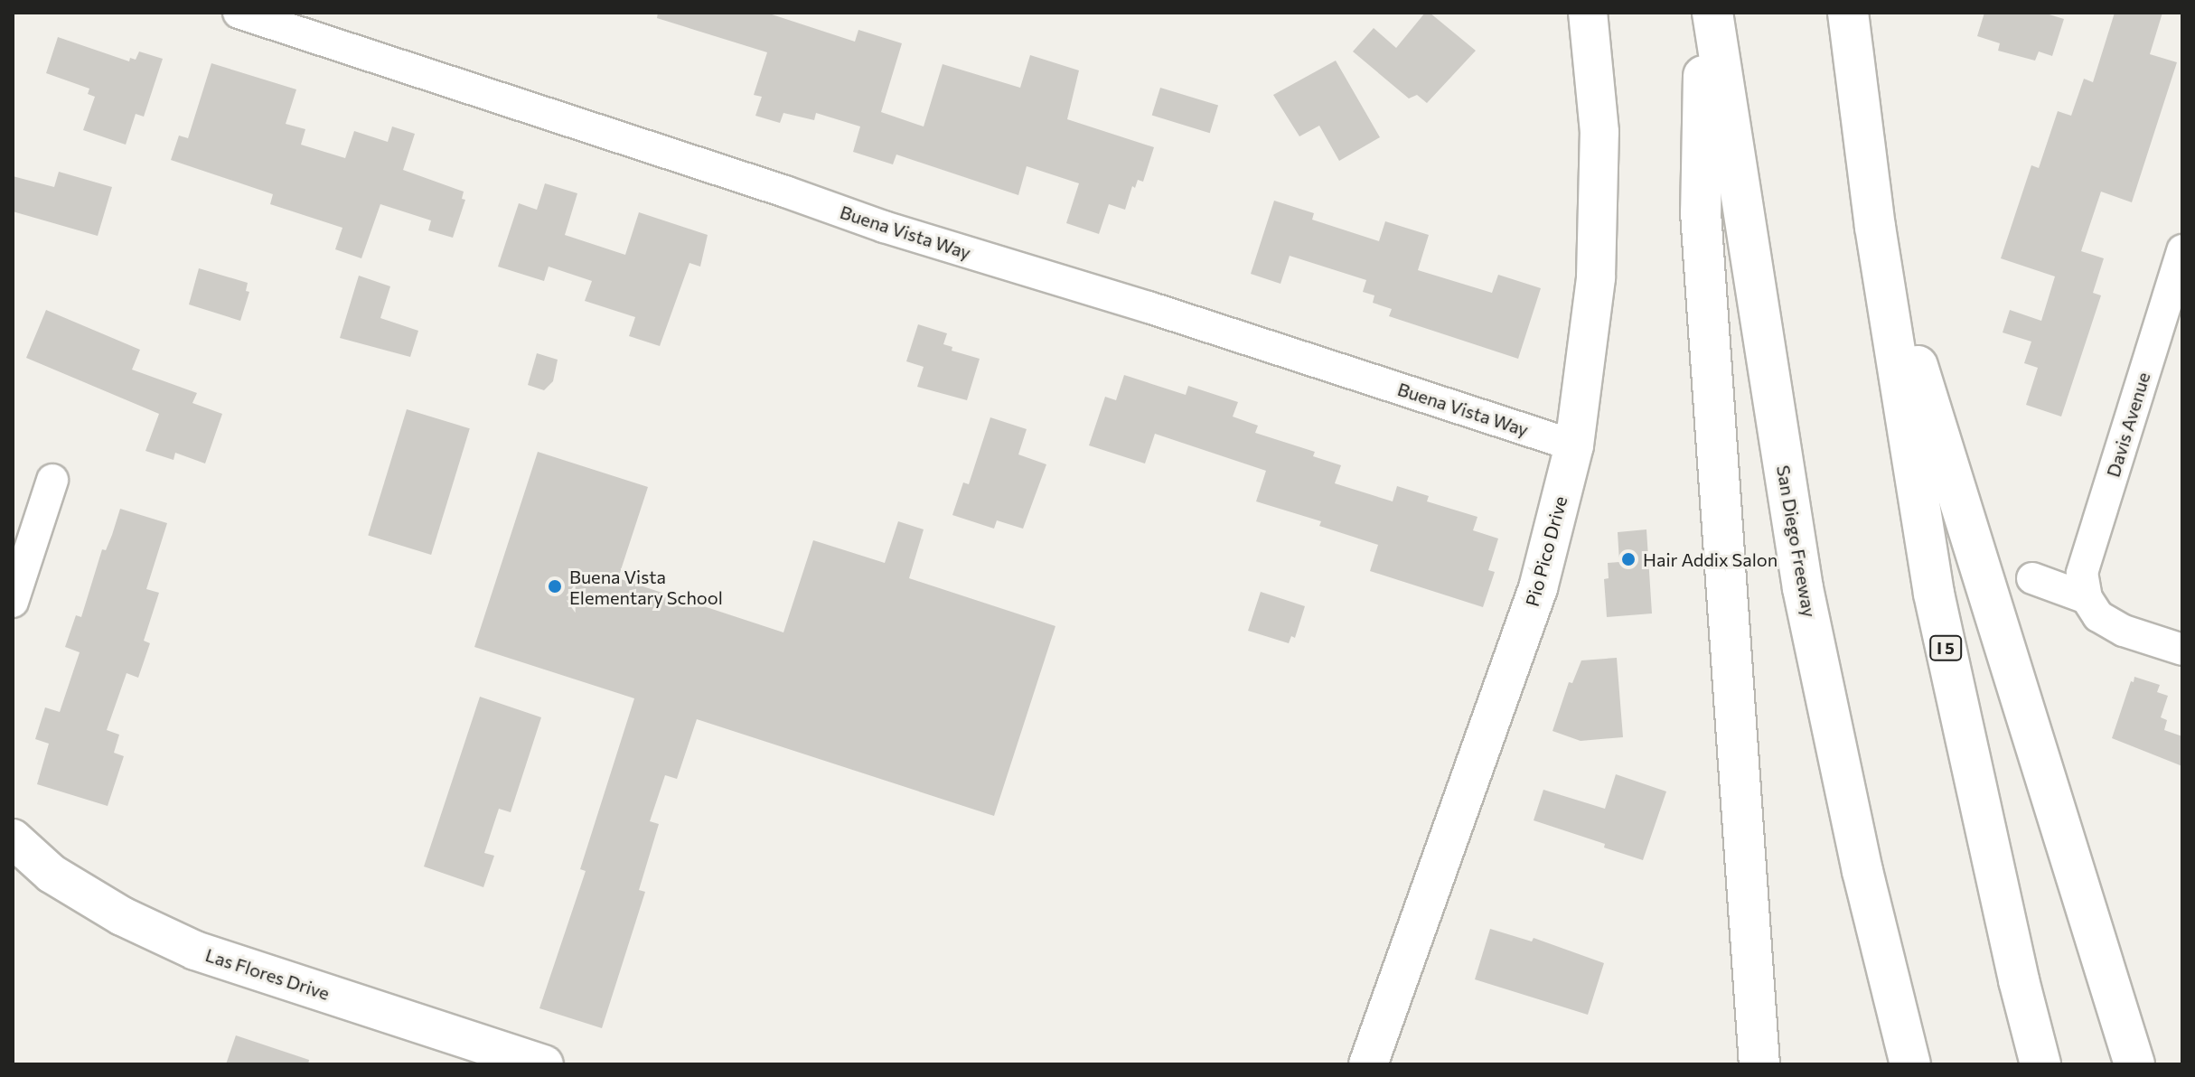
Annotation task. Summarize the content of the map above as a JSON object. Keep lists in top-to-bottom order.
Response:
{
  "streets": {
    "highway": ["San Diego Freeway", "I 5"],
    "street": [
      "Buena Vista Way",
      "Davis Avenue",
      "Pio Pico Drive",
      "Las Flores Drive"
    ]
  },
  "crossings": [
    ["Buena Vista Way", "Pio Pico Drive"]
  ],
  "places": ["Hair Addix Salon", "Buena Vista Elementary School"]
}
